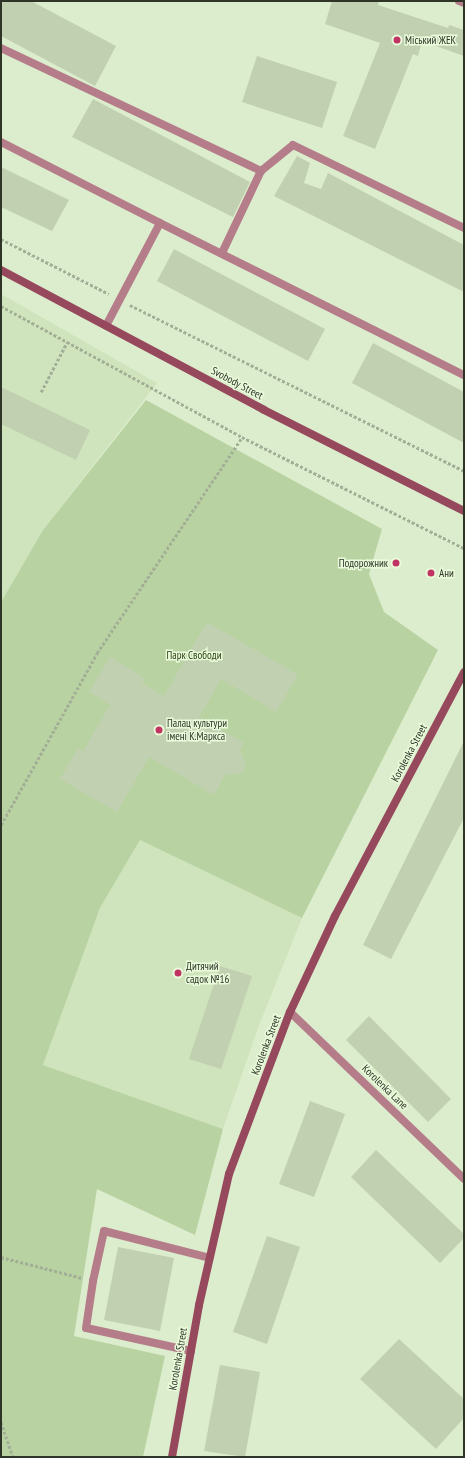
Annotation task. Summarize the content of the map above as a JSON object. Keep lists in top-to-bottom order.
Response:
{
  "streets": {
    "main road": ["Svobody Street", "Korolenka Street"],
    "street": ["Korolenka Lane"]
  },
  "crossings": [
    ["Korolenka Street", "Korolenka Lane"]
  ],
  "parks": ["Парк Свободи"],
  "places": [
    "Міський ЖЕК",
    "Подорожник",
    "Ани",
    "Палац культури імені К.Маркса",
    "Дитячий садок №16"
  ]
}
